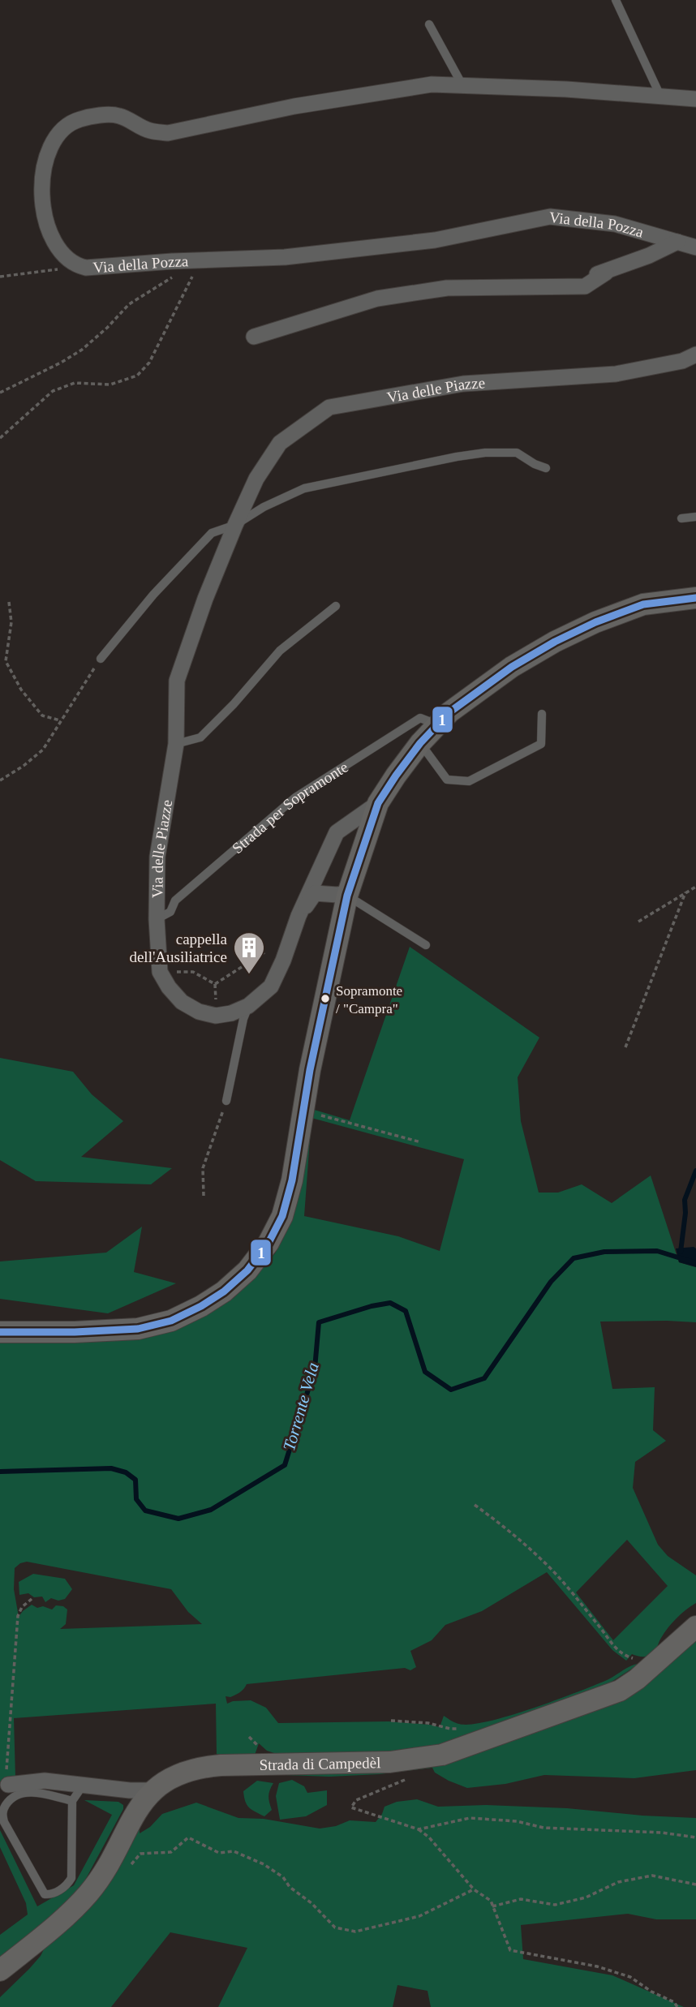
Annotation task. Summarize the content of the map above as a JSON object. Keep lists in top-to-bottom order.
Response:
{
  "streets": {
    "main road": ["Strada di Campedèl"],
    "street": ["Via della Pozza", "Via delle Piazze"],
    "lane": ["Strada per Sopramonte"]
  },
  "crossings": [
    ["Via delle Piazze", "Strada per Sopramonte"]
  ],
  "water": ["Torrente Vela"],
  "places": {
    "building": ["cappella dell'Ausiliatrice"],
    "other": ["Sopramonte / \"Campra\""]
  },
  "lines": ["transit line 1"]
}
